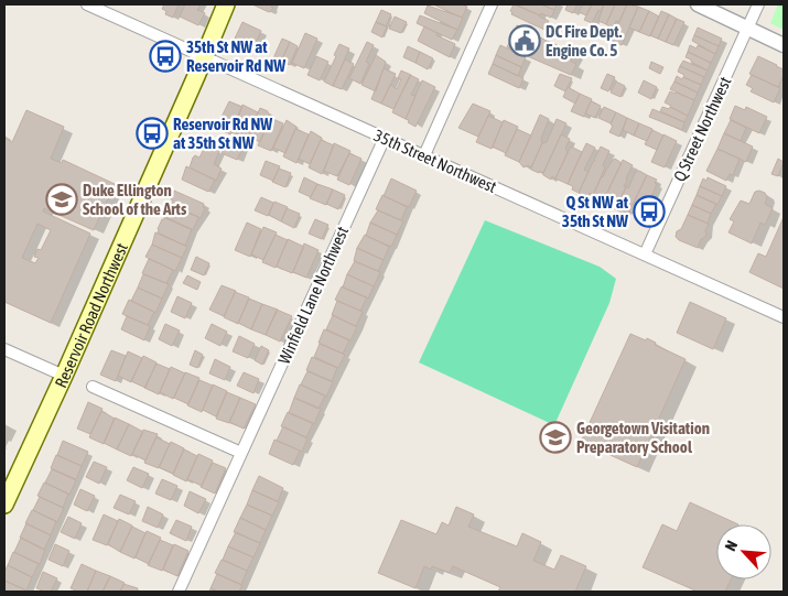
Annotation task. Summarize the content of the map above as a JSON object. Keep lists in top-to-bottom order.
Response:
{
  "streets": {
    "main road": ["Reservoir Road Northwest"],
    "street": ["Q Street Northwest", "35th Street Northwest", "Winfield Lane Northwest"]
  },
  "crossings": [
    ["Q Street Northwest", "35th Street Northwest"],
    ["35th Street Northwest", "Winfield Lane Northwest"],
    ["35th Street Northwest", "Reservoir Road Northwest"]
  ],
  "places": {
    "public building": ["DC Fire Dept. Engine Co. 5"],
    "bus stop": ["35th St NW at Reservoir Rd NW", "Reservoir Rd NW at 35th St NW", "Q St NW at 35th St NW"],
    "school or university": ["Duke Ellington School of the Arts", "Georgetown Visitation Preparatory School"]
  },
  "north": "top left"
}
